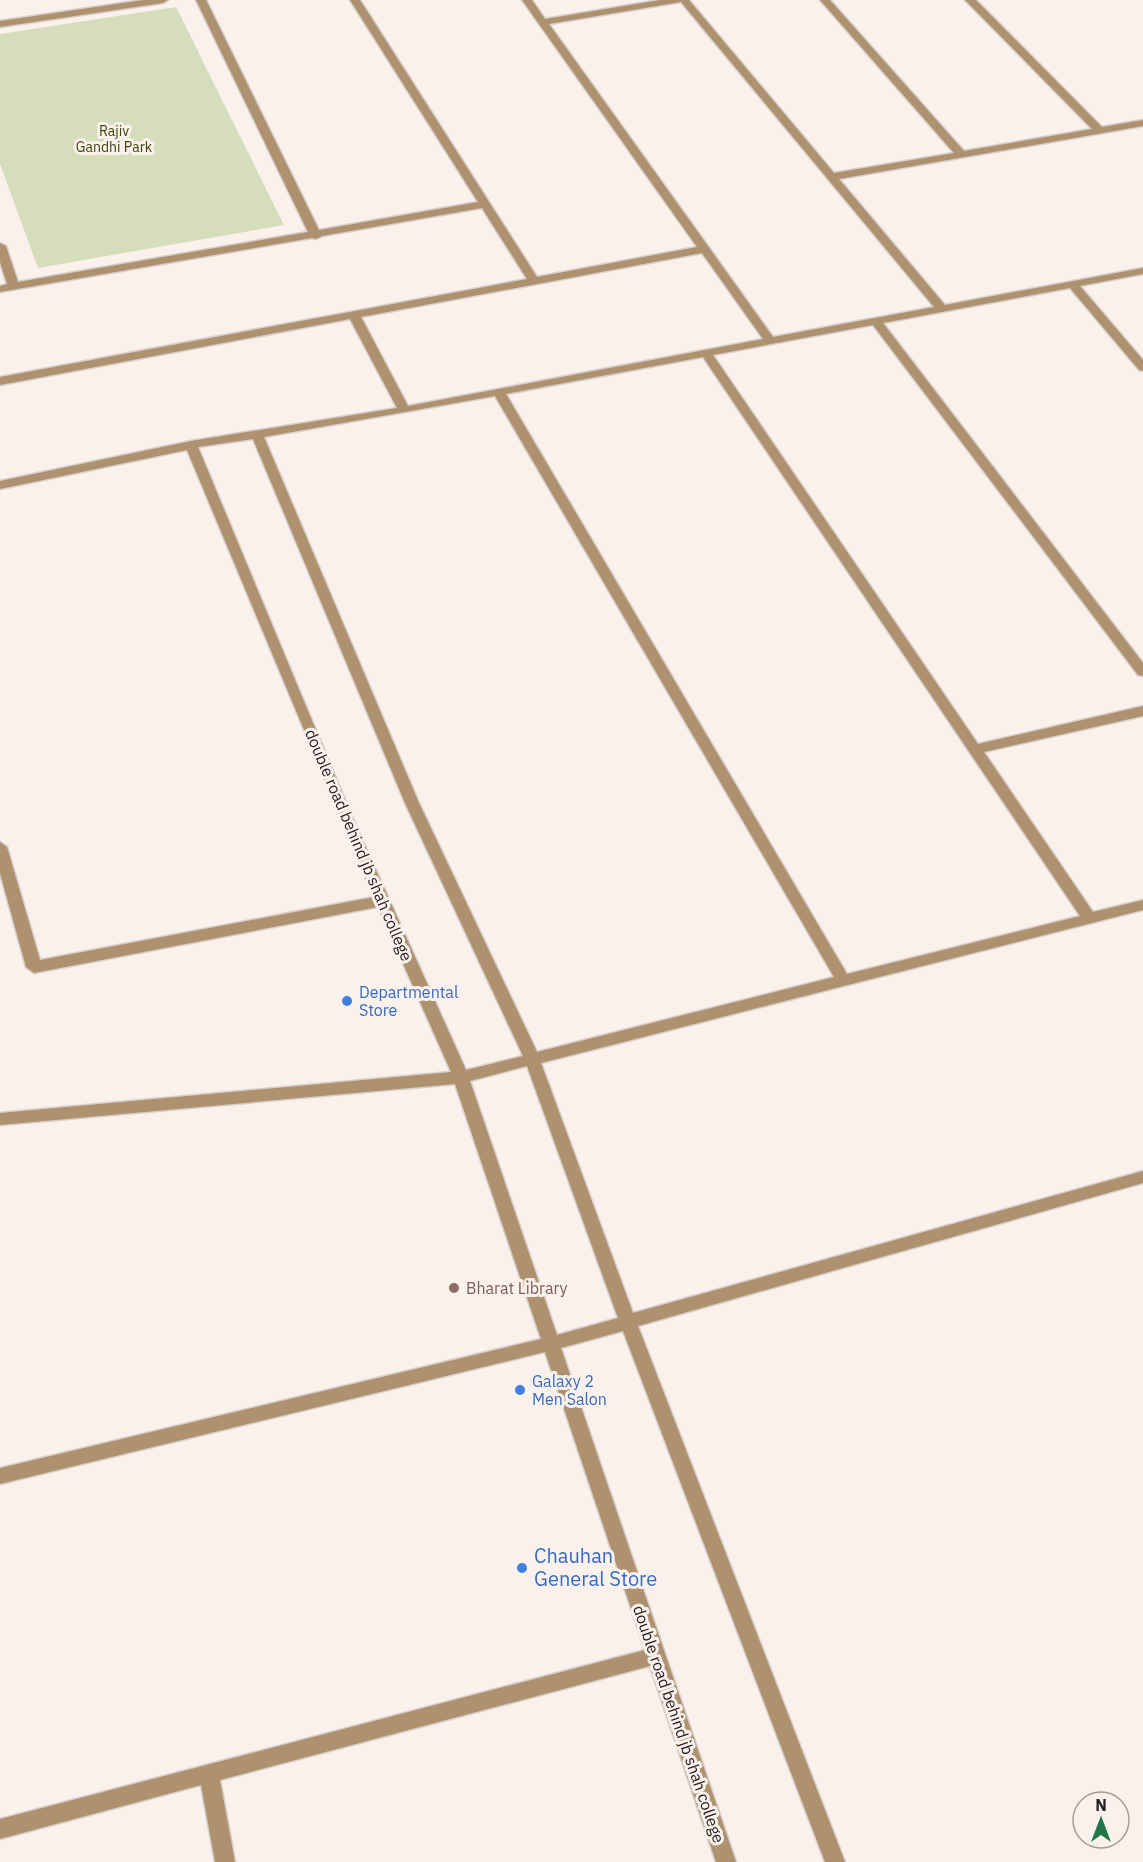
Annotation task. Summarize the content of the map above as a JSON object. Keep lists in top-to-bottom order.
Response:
{
  "streets": {
    "street": ["double road behind jb shah college"]
  },
  "parks": ["Rajiv Gandhi Park"],
  "places": [
    "Departmental Store",
    "Bharat Library",
    "Galaxy 2 Men Salon",
    "Chauhan General Store"
  ],
  "north": "top"
}
